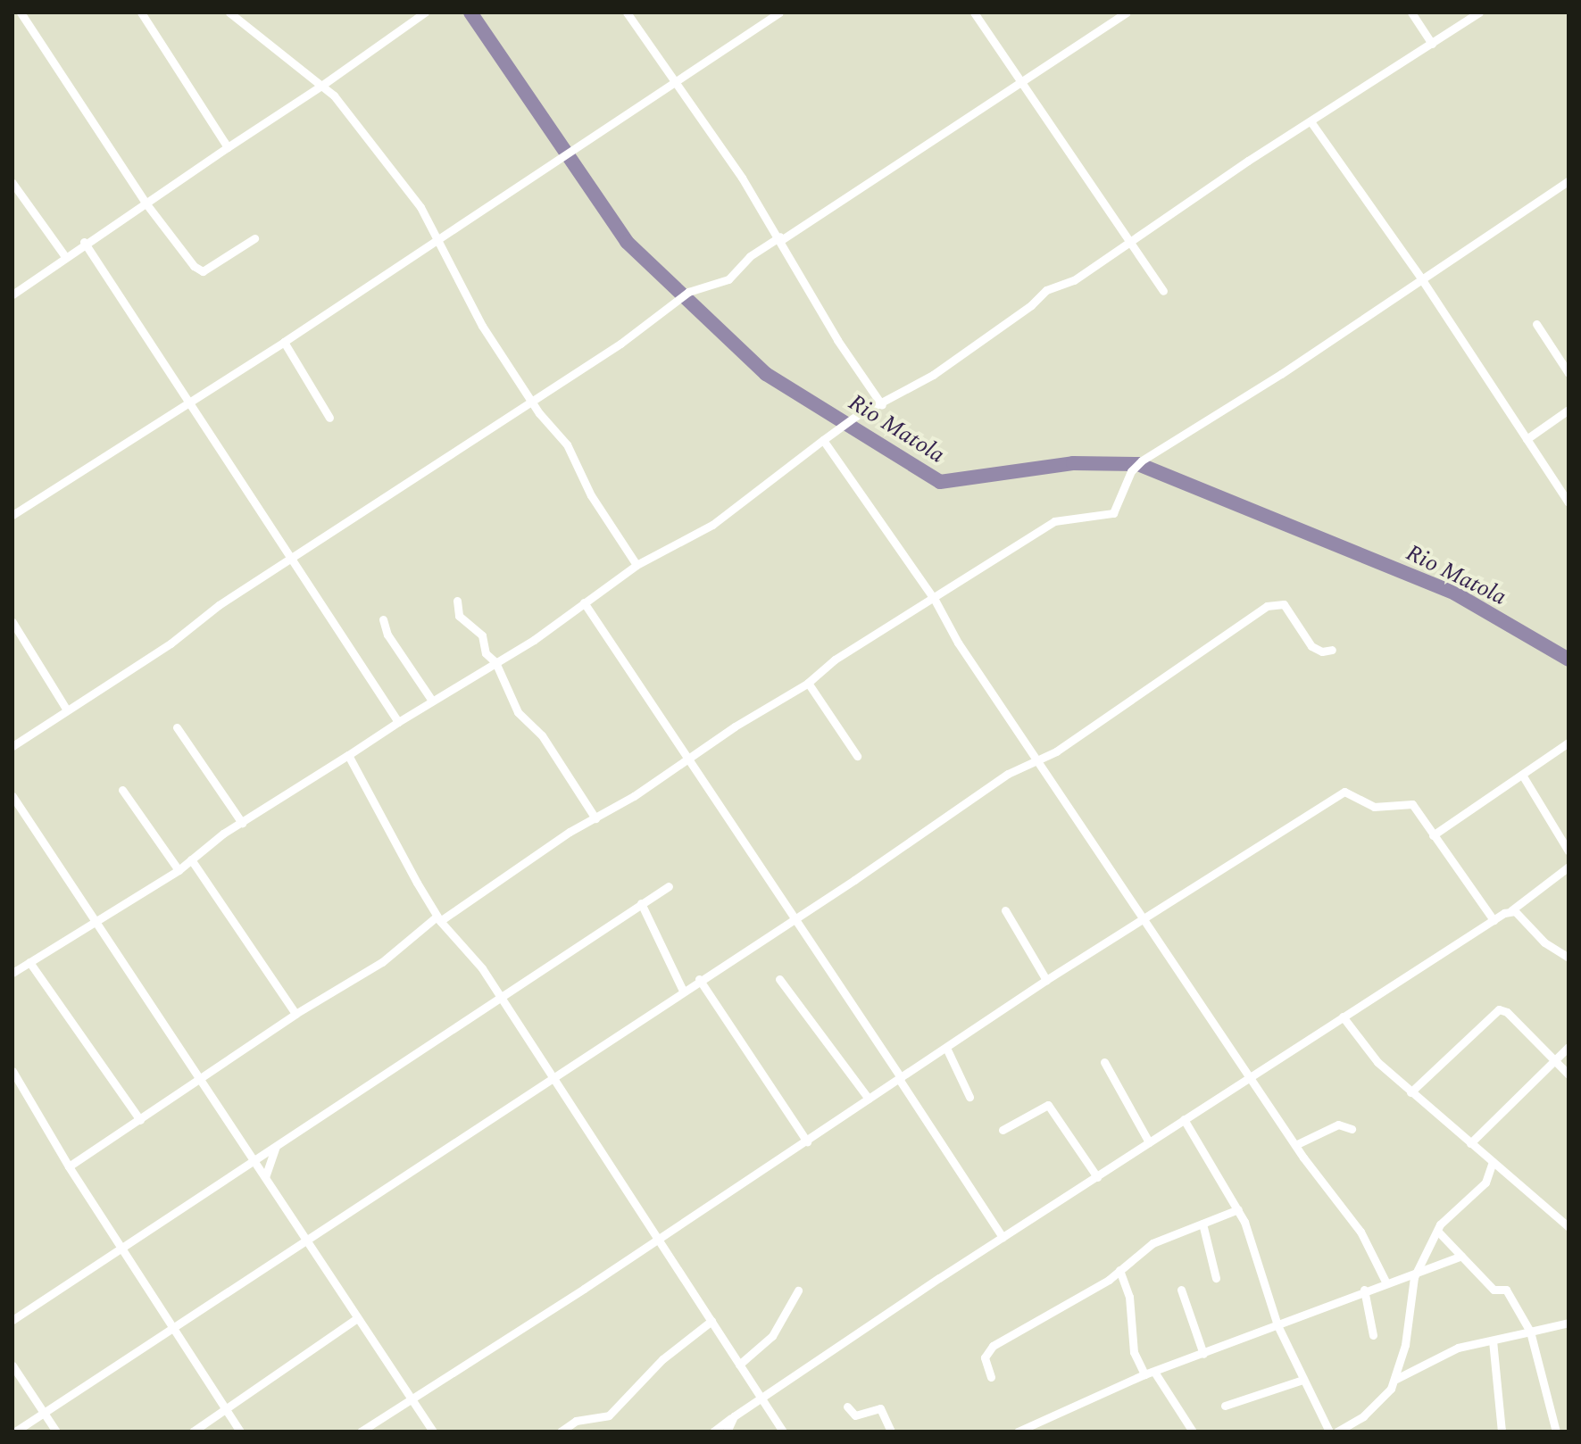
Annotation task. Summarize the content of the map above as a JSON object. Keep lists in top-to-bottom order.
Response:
{
  "water": ["Rio Matola"]
}
